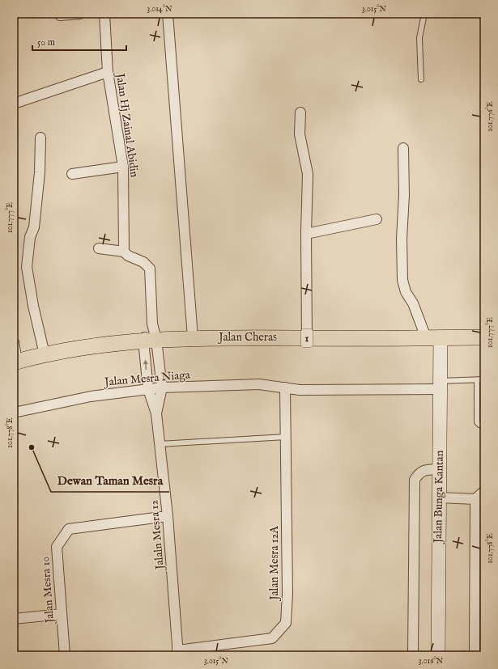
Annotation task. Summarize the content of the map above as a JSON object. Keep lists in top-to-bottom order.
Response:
{
  "streets": {
    "main road": ["Jalan Cheras", "1"],
    "street": [
      "Jalan Hj Zainal Abidin",
      "Jalan Mesra Niaga",
      "Jalan Bunga Kantan",
      "Jalaln Mesra 12",
      "Jalan Mesra 12A",
      "Jalan Mesra 10"
    ]
  },
  "crossings": [
    ["Jalan Cheras", "Jalan Bunga Kantan"],
    ["Jalan Mesra Niaga", "Jalan Bunga Kantan"],
    ["Jalan Mesra Niaga", "Jalan Mesra 12A"],
    ["Jalaln Mesra 12", "Jalan Mesra 12A"],
    ["Jalaln Mesra 12", "Jalan Mesra 10"]
  ],
  "places": ["Dewan Taman Mesra"],
  "scale_bar": "50 m",
  "coordinates": [
    "3.014°N",
    "3.015°N",
    "101.776°E",
    "101.777°E",
    "101.778°E",
    "3.016°N"
  ]
}
